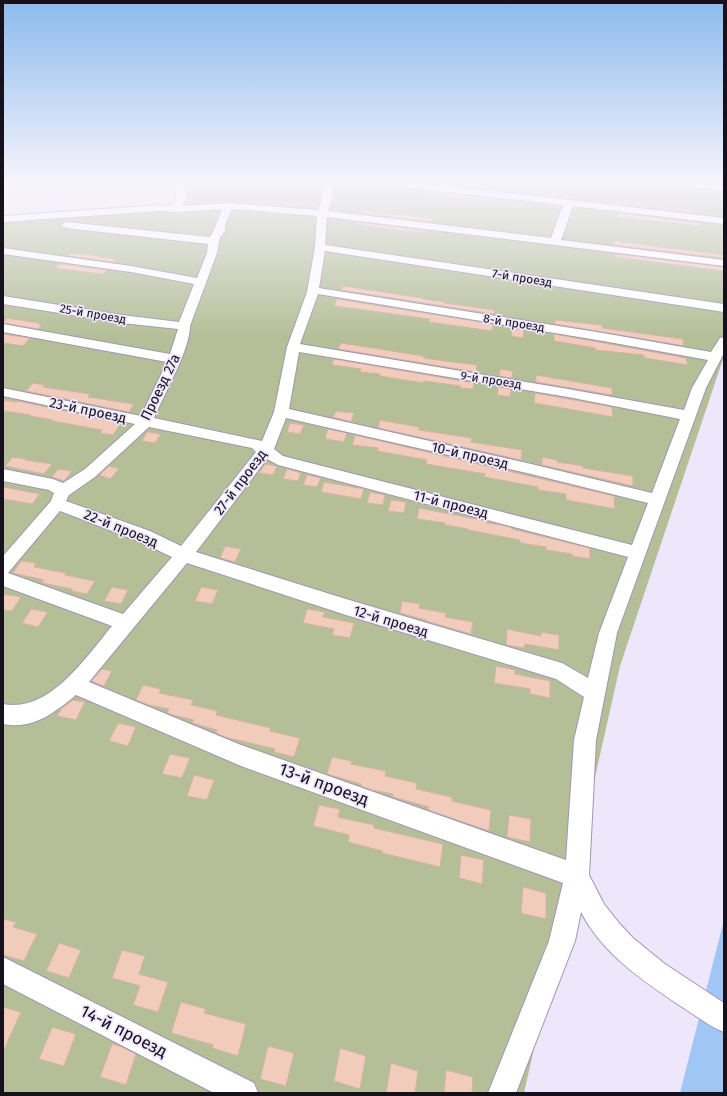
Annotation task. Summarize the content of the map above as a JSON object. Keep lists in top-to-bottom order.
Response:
{
  "streets": {
    "street": [
      "7-й проезд",
      "25-й проезд",
      "8-й проезд",
      "9-й проезд",
      "Проезд 27а",
      "23-й проезд",
      "10-й проезд",
      "27-й проезд",
      "11-й проезд",
      "22-й проезд",
      "12-й проезд",
      "13-й проезд",
      "14-й проезд"
    ]
  },
  "crossings": [
    ["7-й проезд", "27-й проезд"],
    ["25-й проезд", "Проезд 27а"],
    ["8-й проезд", "27-й проезд"],
    ["9-й проезд", "27-й проезд"],
    ["Проезд 27а", "23-й проезд"],
    ["Проезд 27а", "22-й проезд"],
    ["23-й проезд", "27-й проезд"],
    ["23-й проезд", "11-й проезд"],
    ["10-й проезд", "27-й проезд"],
    ["27-й проезд", "11-й проезд"],
    ["27-й проезд", "22-й проезд"],
    ["27-й проезд", "12-й проезд"],
    ["27-й проезд", "13-й проезд"],
    ["22-й проезд", "12-й проезд"]
  ]
}
